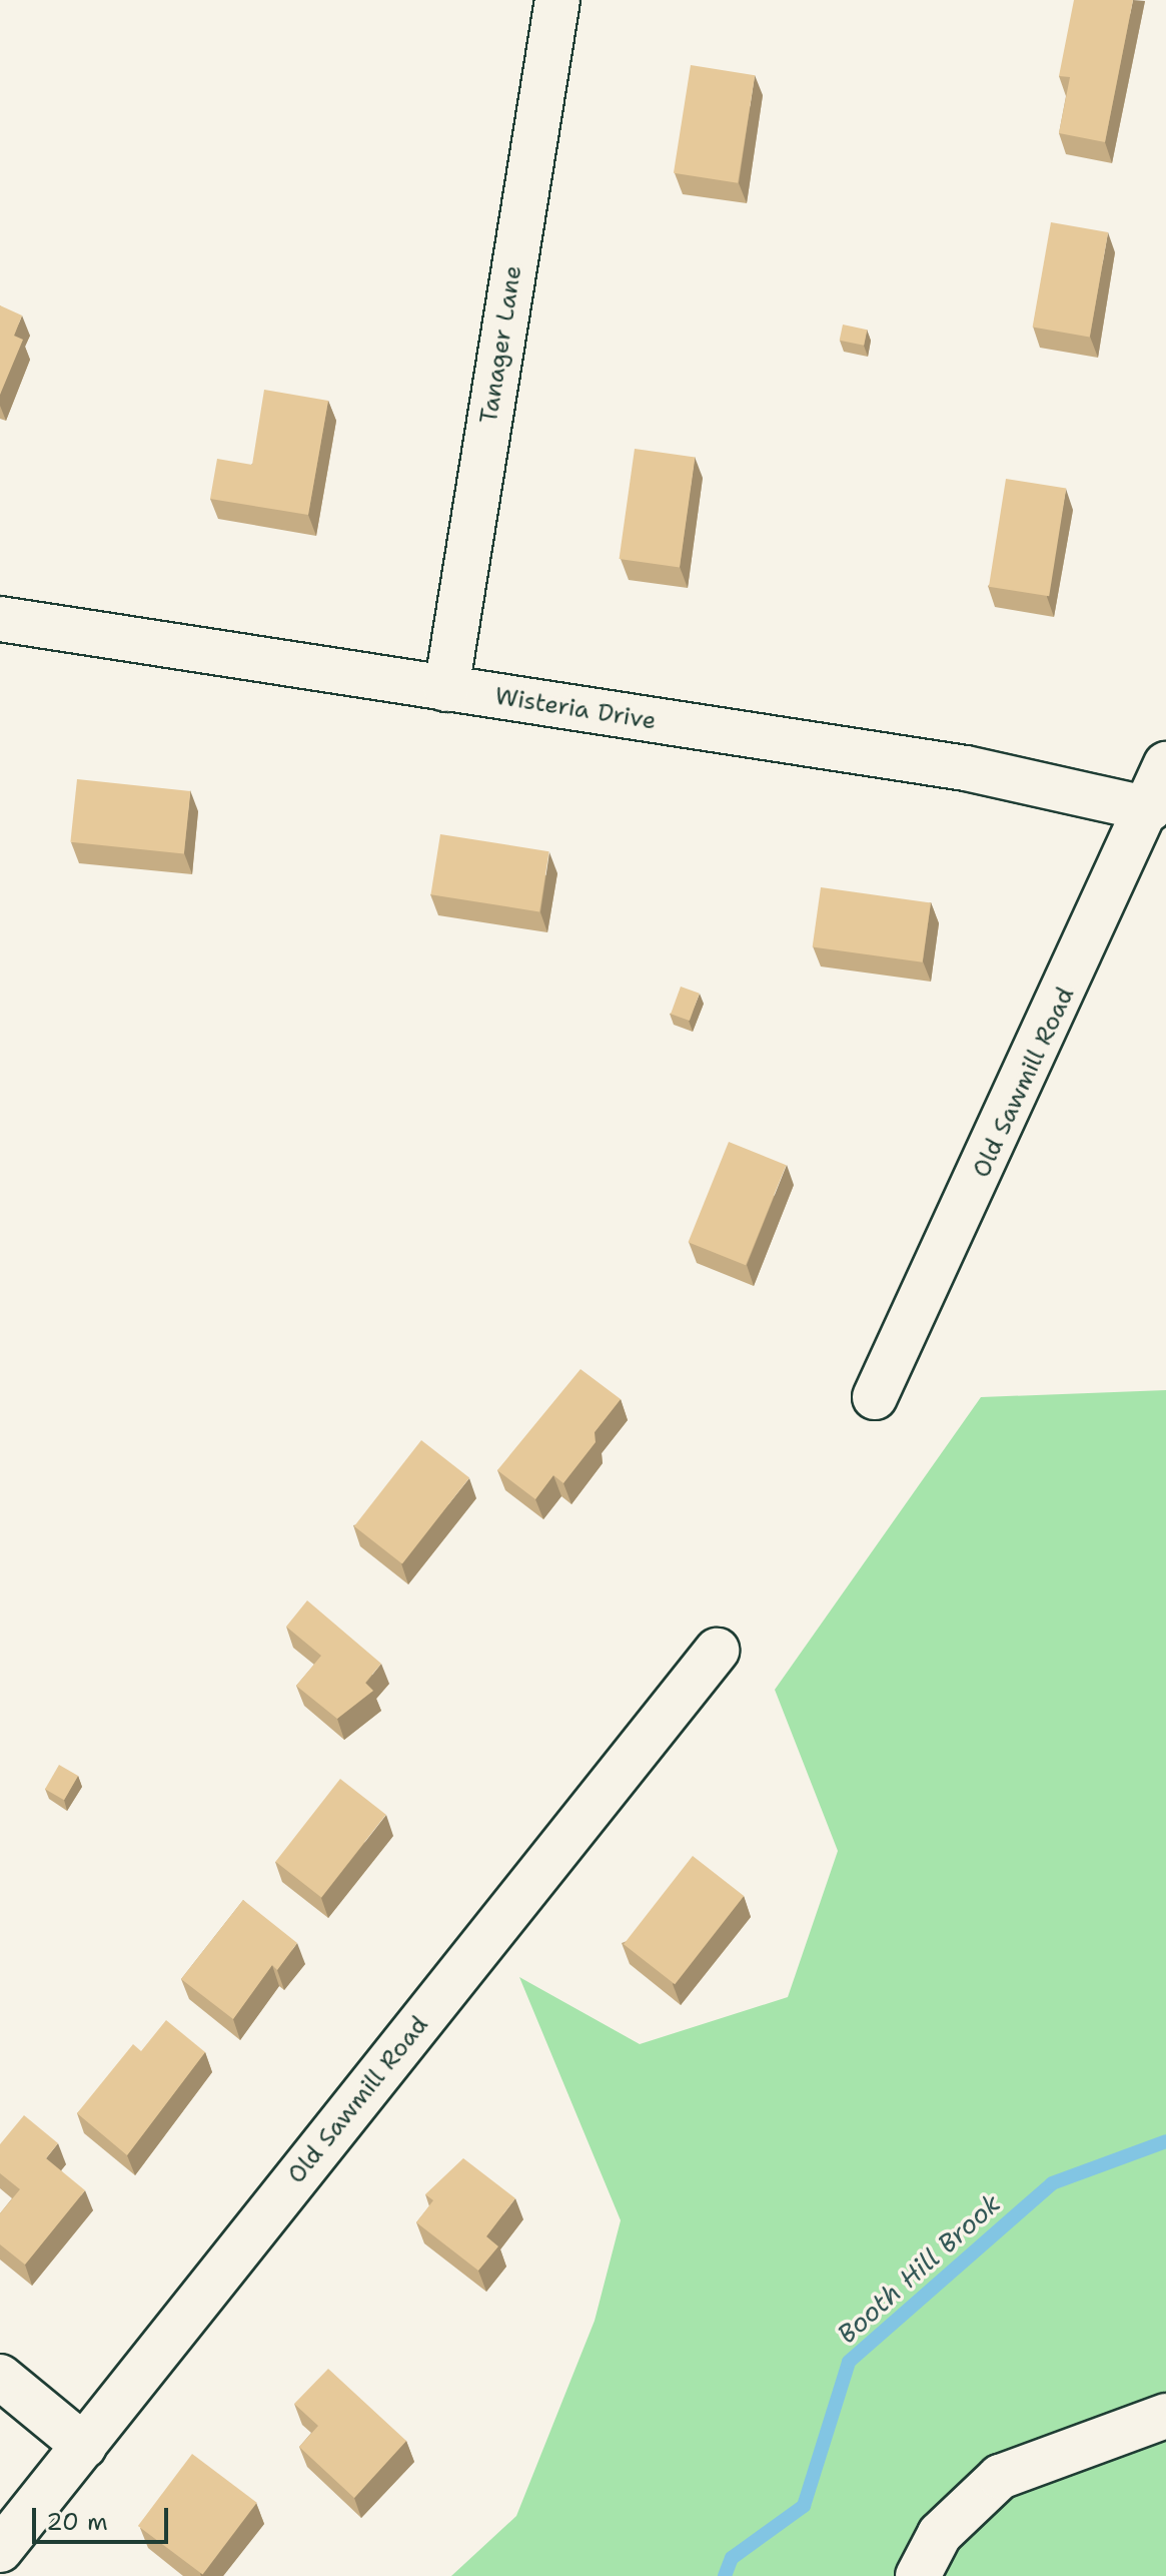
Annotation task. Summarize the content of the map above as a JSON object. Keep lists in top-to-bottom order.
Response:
{
  "streets": {
    "street": ["Tanager Lane", "Wisteria Drive", "Old Sawmill Road"]
  },
  "crossings": [
    ["Tanager Lane", "Wisteria Drive"],
    ["Wisteria Drive", "Old Sawmill Road"]
  ],
  "water": ["Booth Hill Brook"],
  "scale_bar": "20 m"
}
